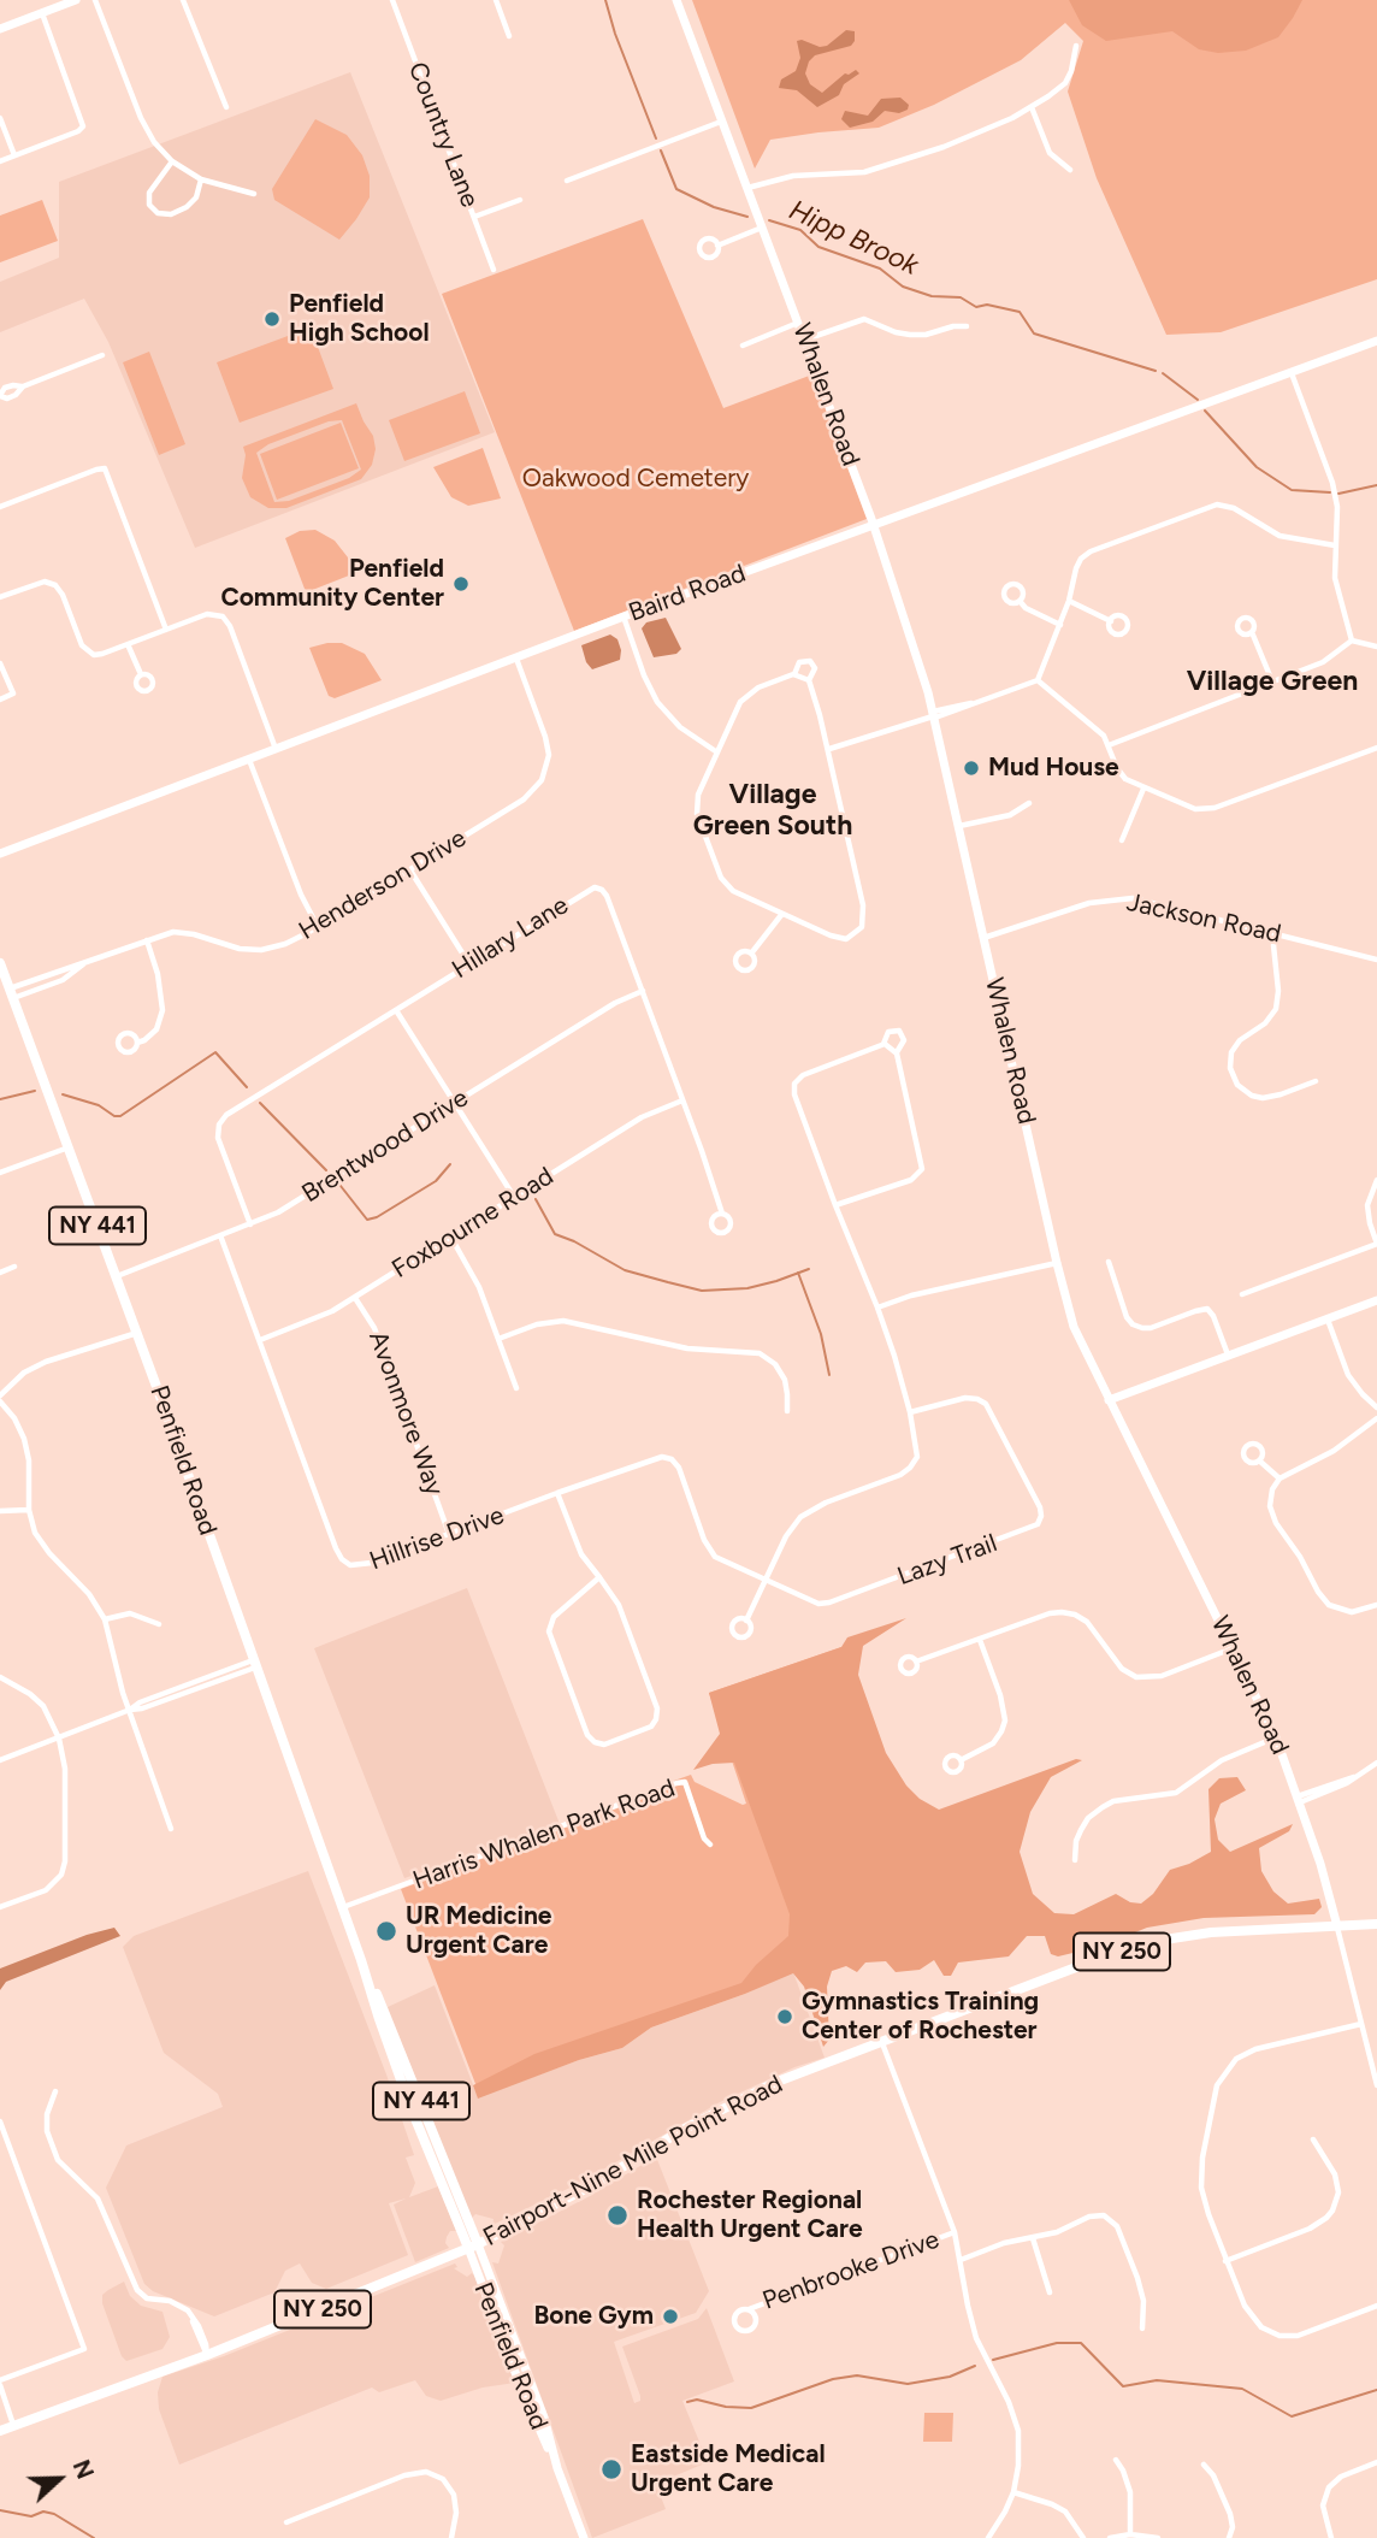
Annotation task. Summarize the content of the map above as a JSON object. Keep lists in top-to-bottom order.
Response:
{
  "streets": {
    "main road": [
      "NY 441",
      "Penfield Road",
      "NY 250",
      "Fairport-Nine Mile Point Road"
    ],
    "street": [
      "Country Lane",
      "Whalen Road",
      "Baird Road",
      "Henderson Drive",
      "Jackson Road",
      "Hillary Lane",
      "Brentwood Drive",
      "Foxbourne Road",
      "Avonmore Way",
      "Hillrise Drive",
      "Lazy Trail",
      "Harris Whalen Park Road",
      "Penbrooke Drive"
    ]
  },
  "crossings": [
    ["Whalen Road", "Baird Road"],
    ["Whalen Road", "Jackson Road"],
    ["Whalen Road", "Fairport-Nine Mile Point Road"],
    ["Baird Road", "Henderson Drive"],
    ["Henderson Drive", "Penfield Road"],
    ["Hillary Lane", "Brentwood Drive"],
    ["Hillary Lane", "Foxbourne Road"],
    ["Brentwood Drive", "Penfield Road"],
    ["Brentwood Drive", "Hillrise Drive"],
    ["Foxbourne Road", "Avonmore Way"],
    ["Foxbourne Road", "Hillrise Drive"],
    ["Avonmore Way", "Hillrise Drive"],
    ["Penfield Road", "Harris Whalen Park Road"],
    ["Penfield Road", "Fairport-Nine Mile Point Road"],
    ["Hillrise Drive", "Lazy Trail"],
    ["Fairport-Nine Mile Point Road", "Penbrooke Drive"]
  ],
  "districts": ["Village Green", "Village Green South"],
  "water": ["Hipp Brook"],
  "parks": ["Oakwood Cemetery"],
  "places": [
    "Penfield High School",
    "Penfield Community Center",
    "Mud House",
    "UR Medicine Urgent Care",
    "Gymnastics Training Center of Rochester",
    "Rochester Regional Health Urgent Care",
    "Bone Gym",
    "Eastside Medical Urgent Care"
  ],
  "north": "right"
}
